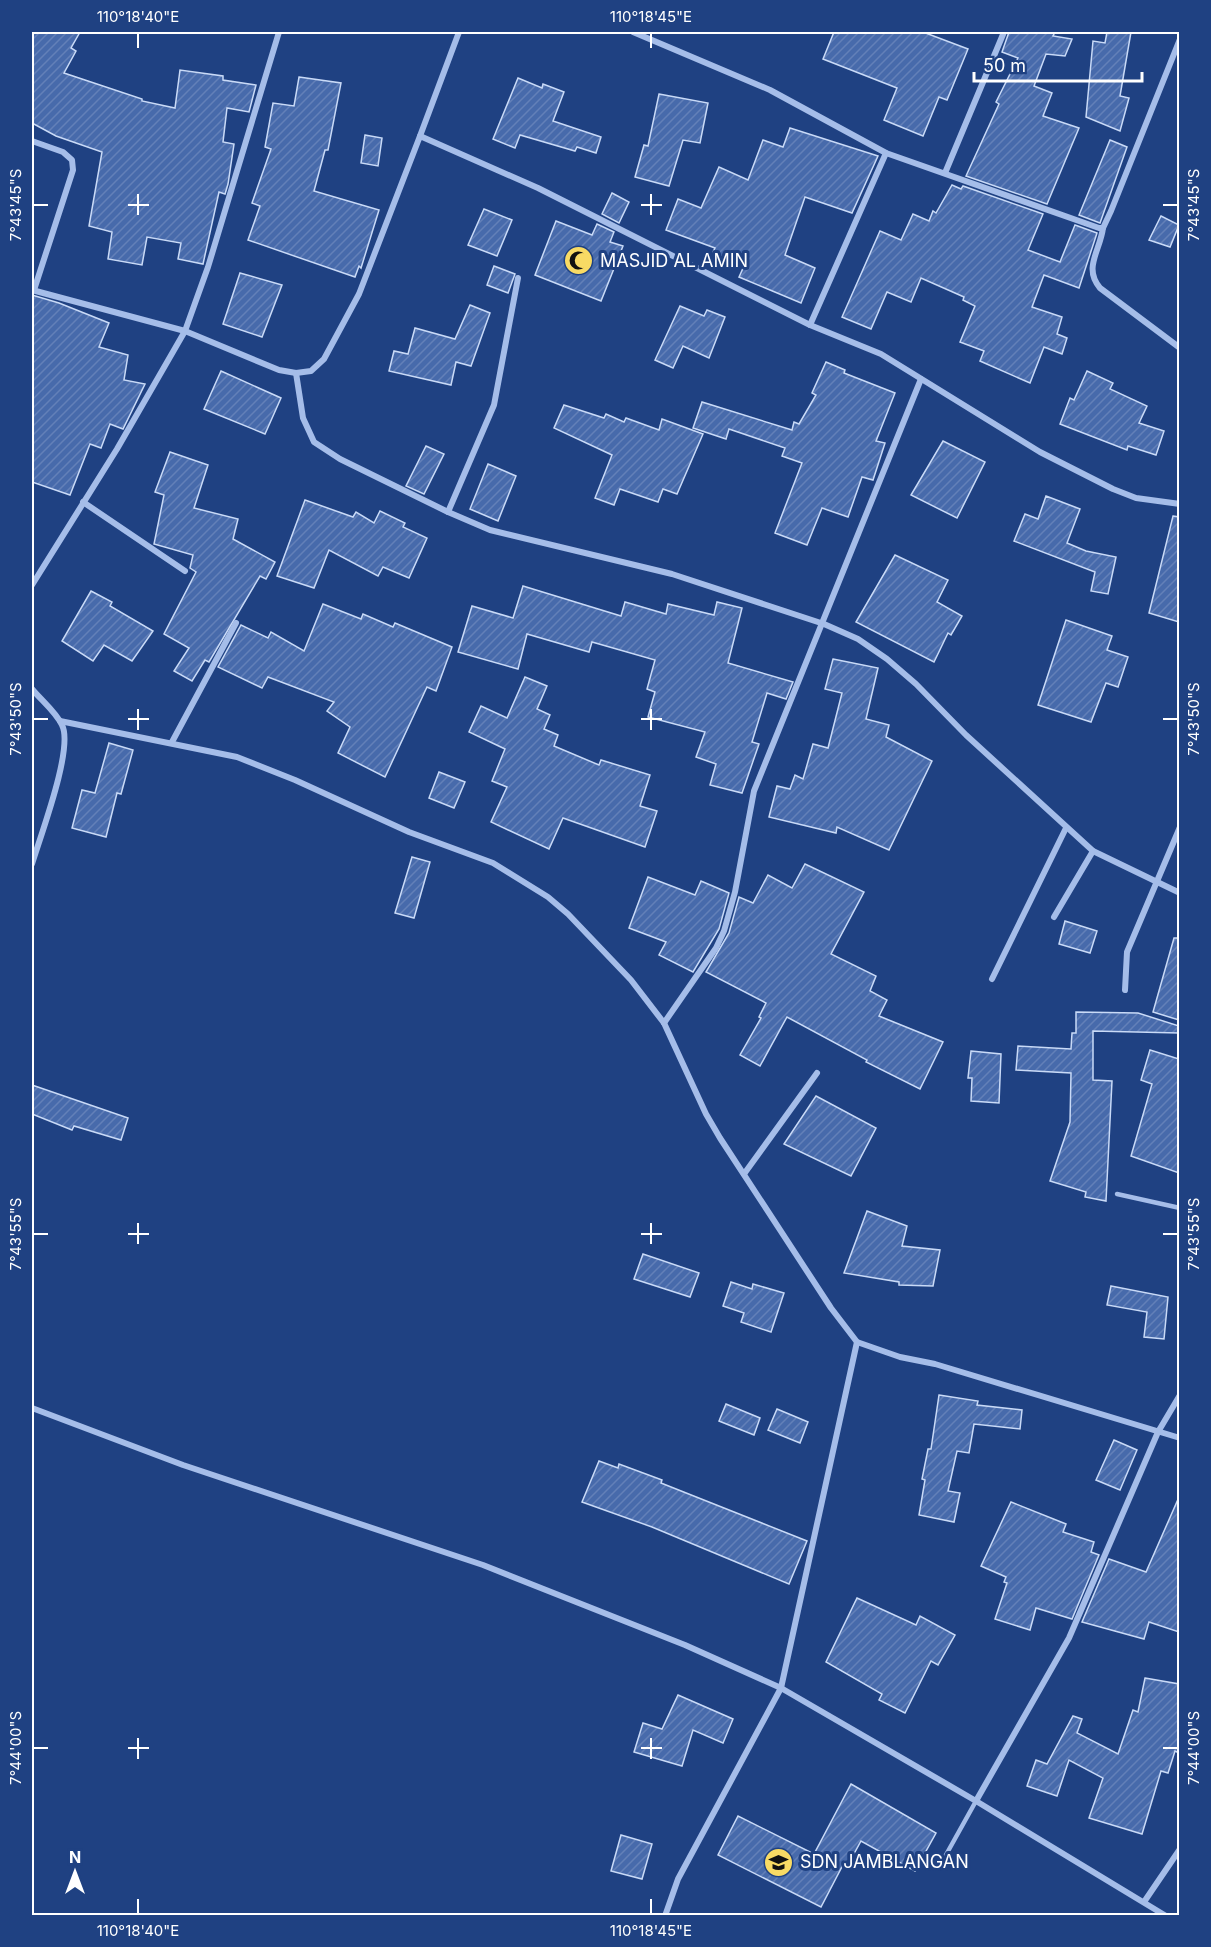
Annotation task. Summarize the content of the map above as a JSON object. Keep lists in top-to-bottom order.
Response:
{
  "places": {
    "mosque": ["MASJID AL AMIN"],
    "school or university": ["SDN JAMBLANGAN"]
  },
  "scale_bar": "50 m",
  "north": "top",
  "coordinates": [
    "110°18'40\"E",
    "110°18'45\"E",
    "7°43'45\"S",
    "7°43'50\"S",
    "7°43'55\"S",
    "7°44'00\"S"
  ]
}
